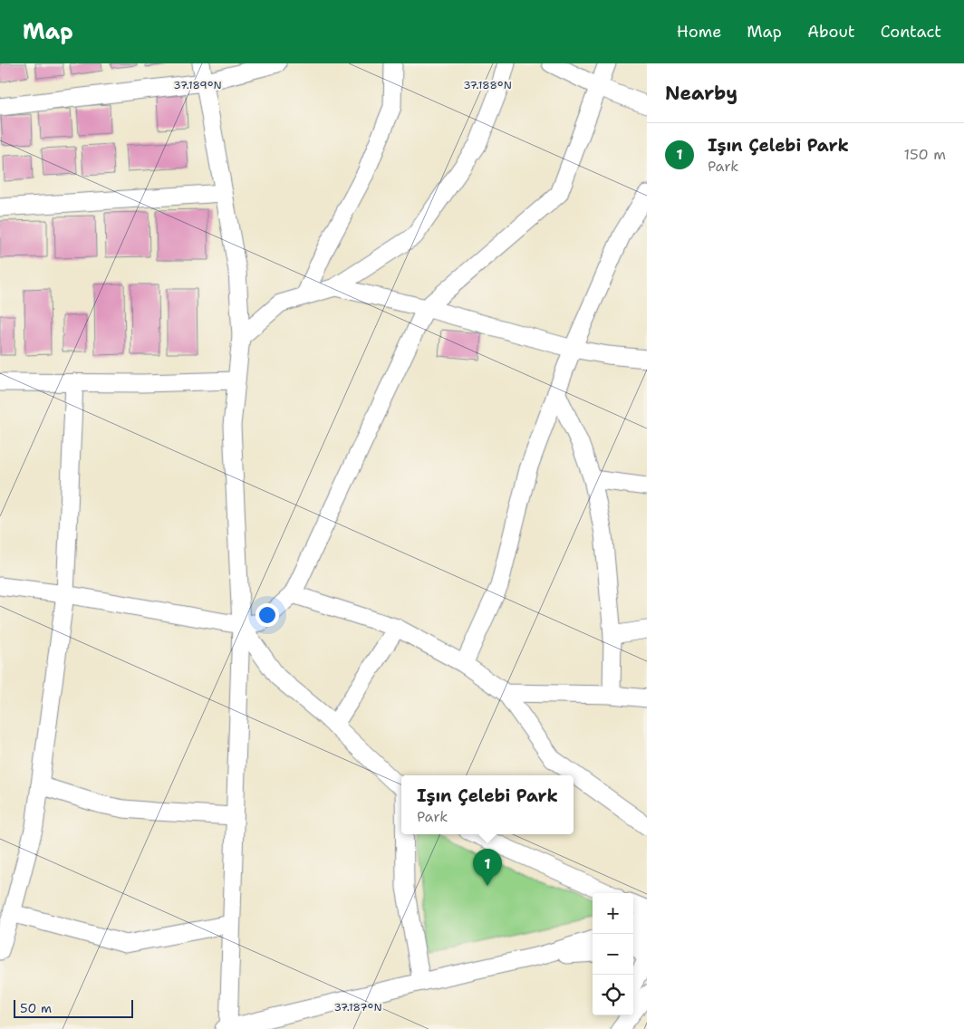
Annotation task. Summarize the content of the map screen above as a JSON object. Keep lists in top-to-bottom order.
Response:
{
  "scale_bar": "50 m",
  "page": {
    "header": "Map",
    "nav": [
      "Home",
      "Map",
      "About",
      "Contact"
    ],
    "heading": "Nearby",
    "list": [
      {
        "mark": "1",
        "name": "Işın Çelebi Park",
        "note": "Park",
        "value": "150 m"
      }
    ],
    "popup": ["Işın Çelebi Park", "Park"],
    "pins": "1",
    "map_buttons": ["+", "−"],
    "scale": "50 m"
  },
  "coordinates": ["37.189°N", "37.188°N", "37.187°N"]
}
